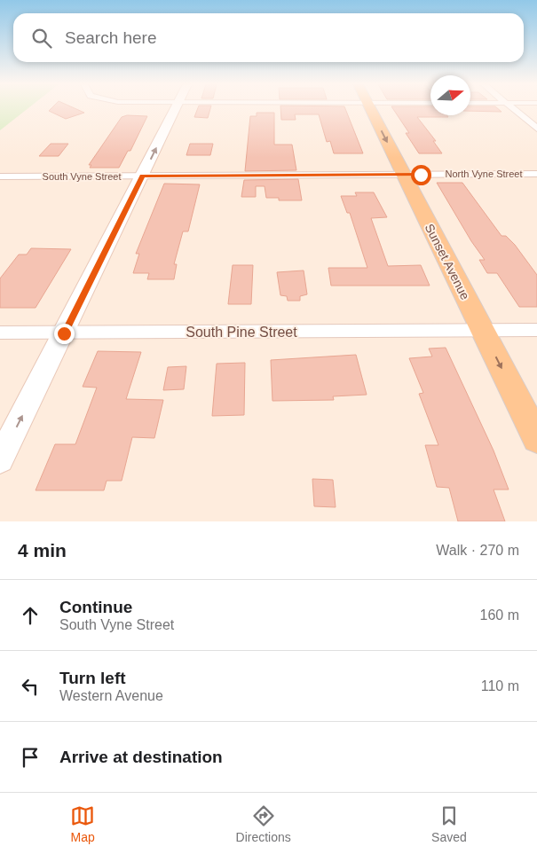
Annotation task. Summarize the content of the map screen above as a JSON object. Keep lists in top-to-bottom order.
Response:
{
  "streets": {
    "main road": ["Sunset Avenue"],
    "street": ["North Vyne Street", "South Vyne Street", "South Pine Street"]
  },
  "crossings": [
    ["North Vyne Street", "South Vyne Street"],
    ["North Vyne Street", "Sunset Avenue"],
    ["South Vyne Street", "Sunset Avenue"],
    ["Sunset Avenue", "South Pine Street"]
  ],
  "one_way": ["Sunset Avenue"],
  "north": "right",
  "page": {
    "search": "Search here",
    "heading": ["4 min", "Walk · 270 m"],
    "list": [
      ["Continue", "South Vyne Street", "160 m"],
      ["Turn left", "Western Avenue", "110 m"],
      "Arrive at destination"
    ],
    "nav": ["Map", "Directions", "Saved"]
  }
}
